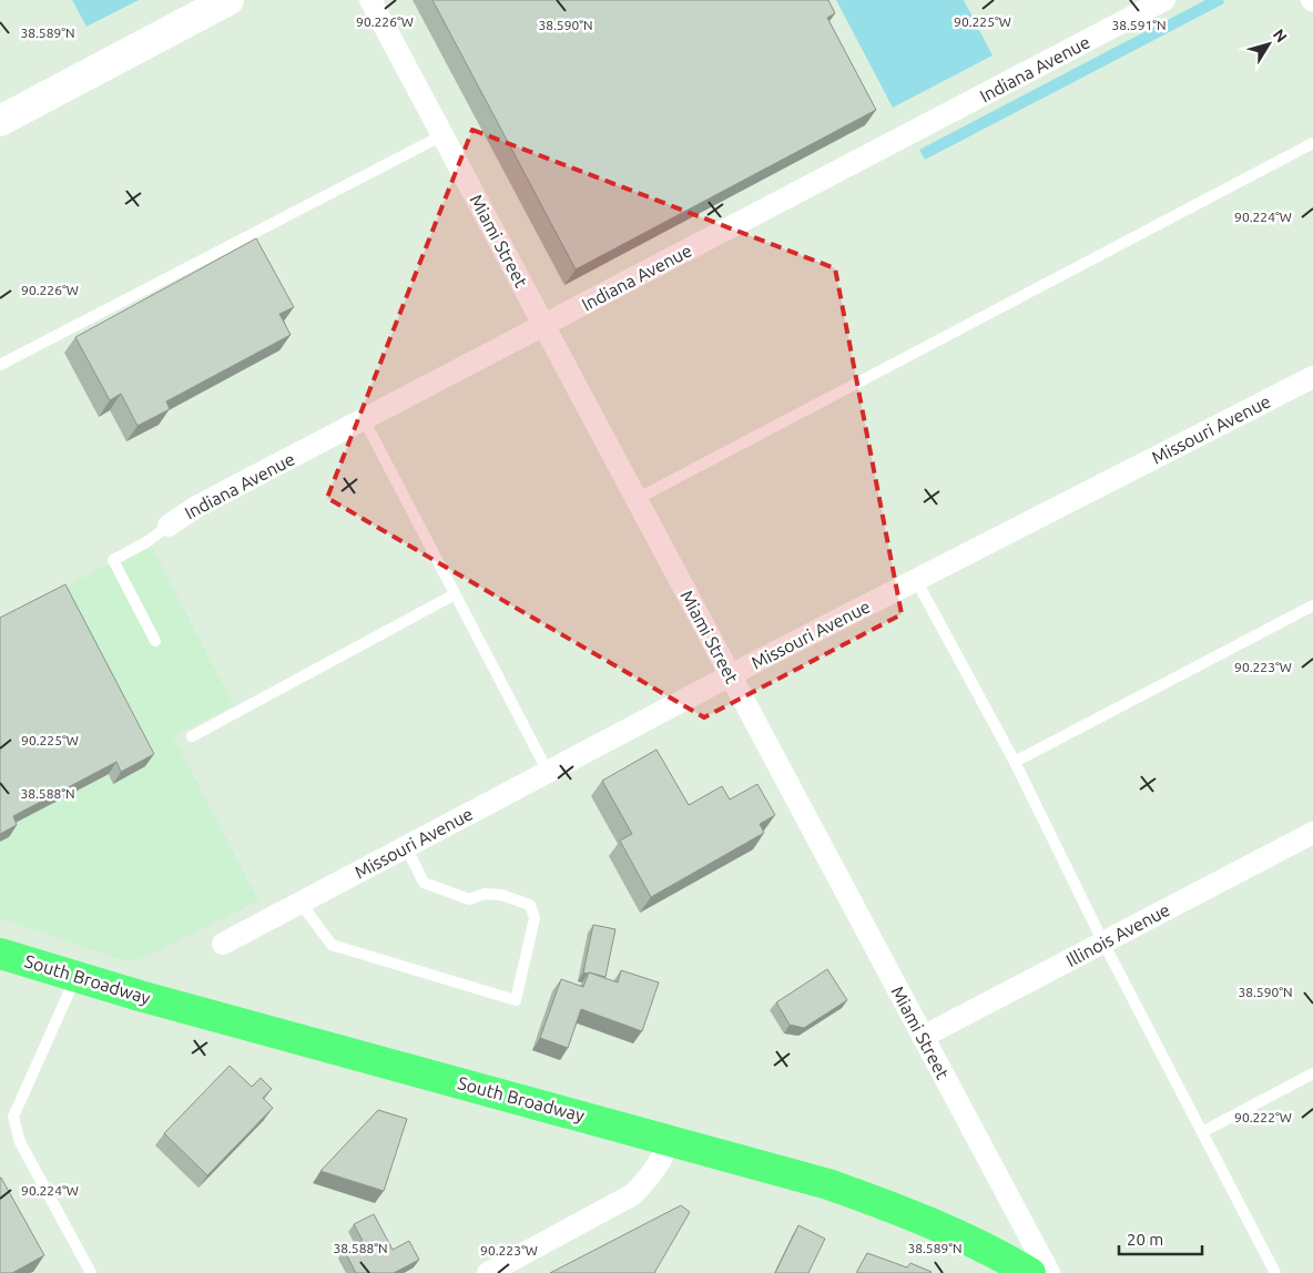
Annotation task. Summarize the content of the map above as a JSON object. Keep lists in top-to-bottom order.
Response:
{
  "streets": {
    "main road": ["South Broadway"],
    "street": [
      "Indiana Avenue",
      "Miami Street",
      "Missouri Avenue",
      "Illinois Avenue"
    ]
  },
  "crossings": [
    ["Indiana Avenue", "Miami Street"],
    ["Miami Street", "Missouri Avenue"],
    ["Miami Street", "Illinois Avenue"]
  ],
  "scale_bar": "20 m",
  "north": "top right",
  "coordinates": [
    "90.226°W",
    "90.225°W",
    "38.590°N",
    "38.591°N",
    "38.589°N",
    "90.224°W",
    "90.223°W",
    "38.588°N",
    "90.222°W"
  ]
}
